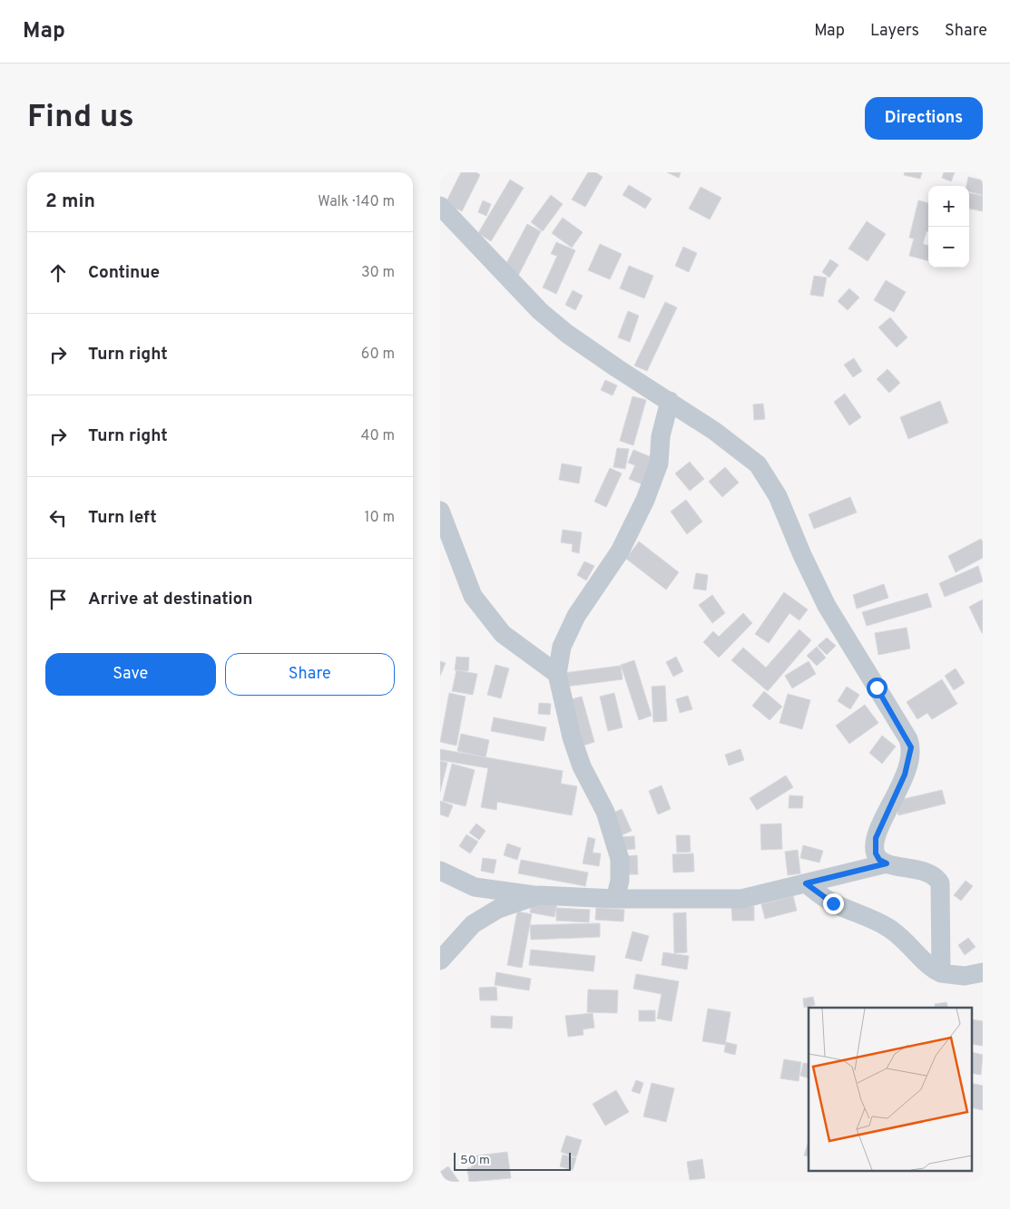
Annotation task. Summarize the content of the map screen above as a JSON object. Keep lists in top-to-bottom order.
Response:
{
  "scale_bar": "50 m",
  "page": {
    "header": "Map",
    "nav": ["Map", "Layers", "Share"],
    "buttons": [
      "Directions",
      ["Save", "Share"]
    ],
    "title": "Find us",
    "heading": ["2 min", "Walk · 140 m"],
    "map_buttons": ["+", "−"],
    "list": [
      ["Continue", "30 m"],
      ["Turn right", "60 m"],
      ["Turn right", "40 m"],
      ["Turn left", "10 m"],
      "Arrive at destination"
    ],
    "scale": "50 m"
  }
}
